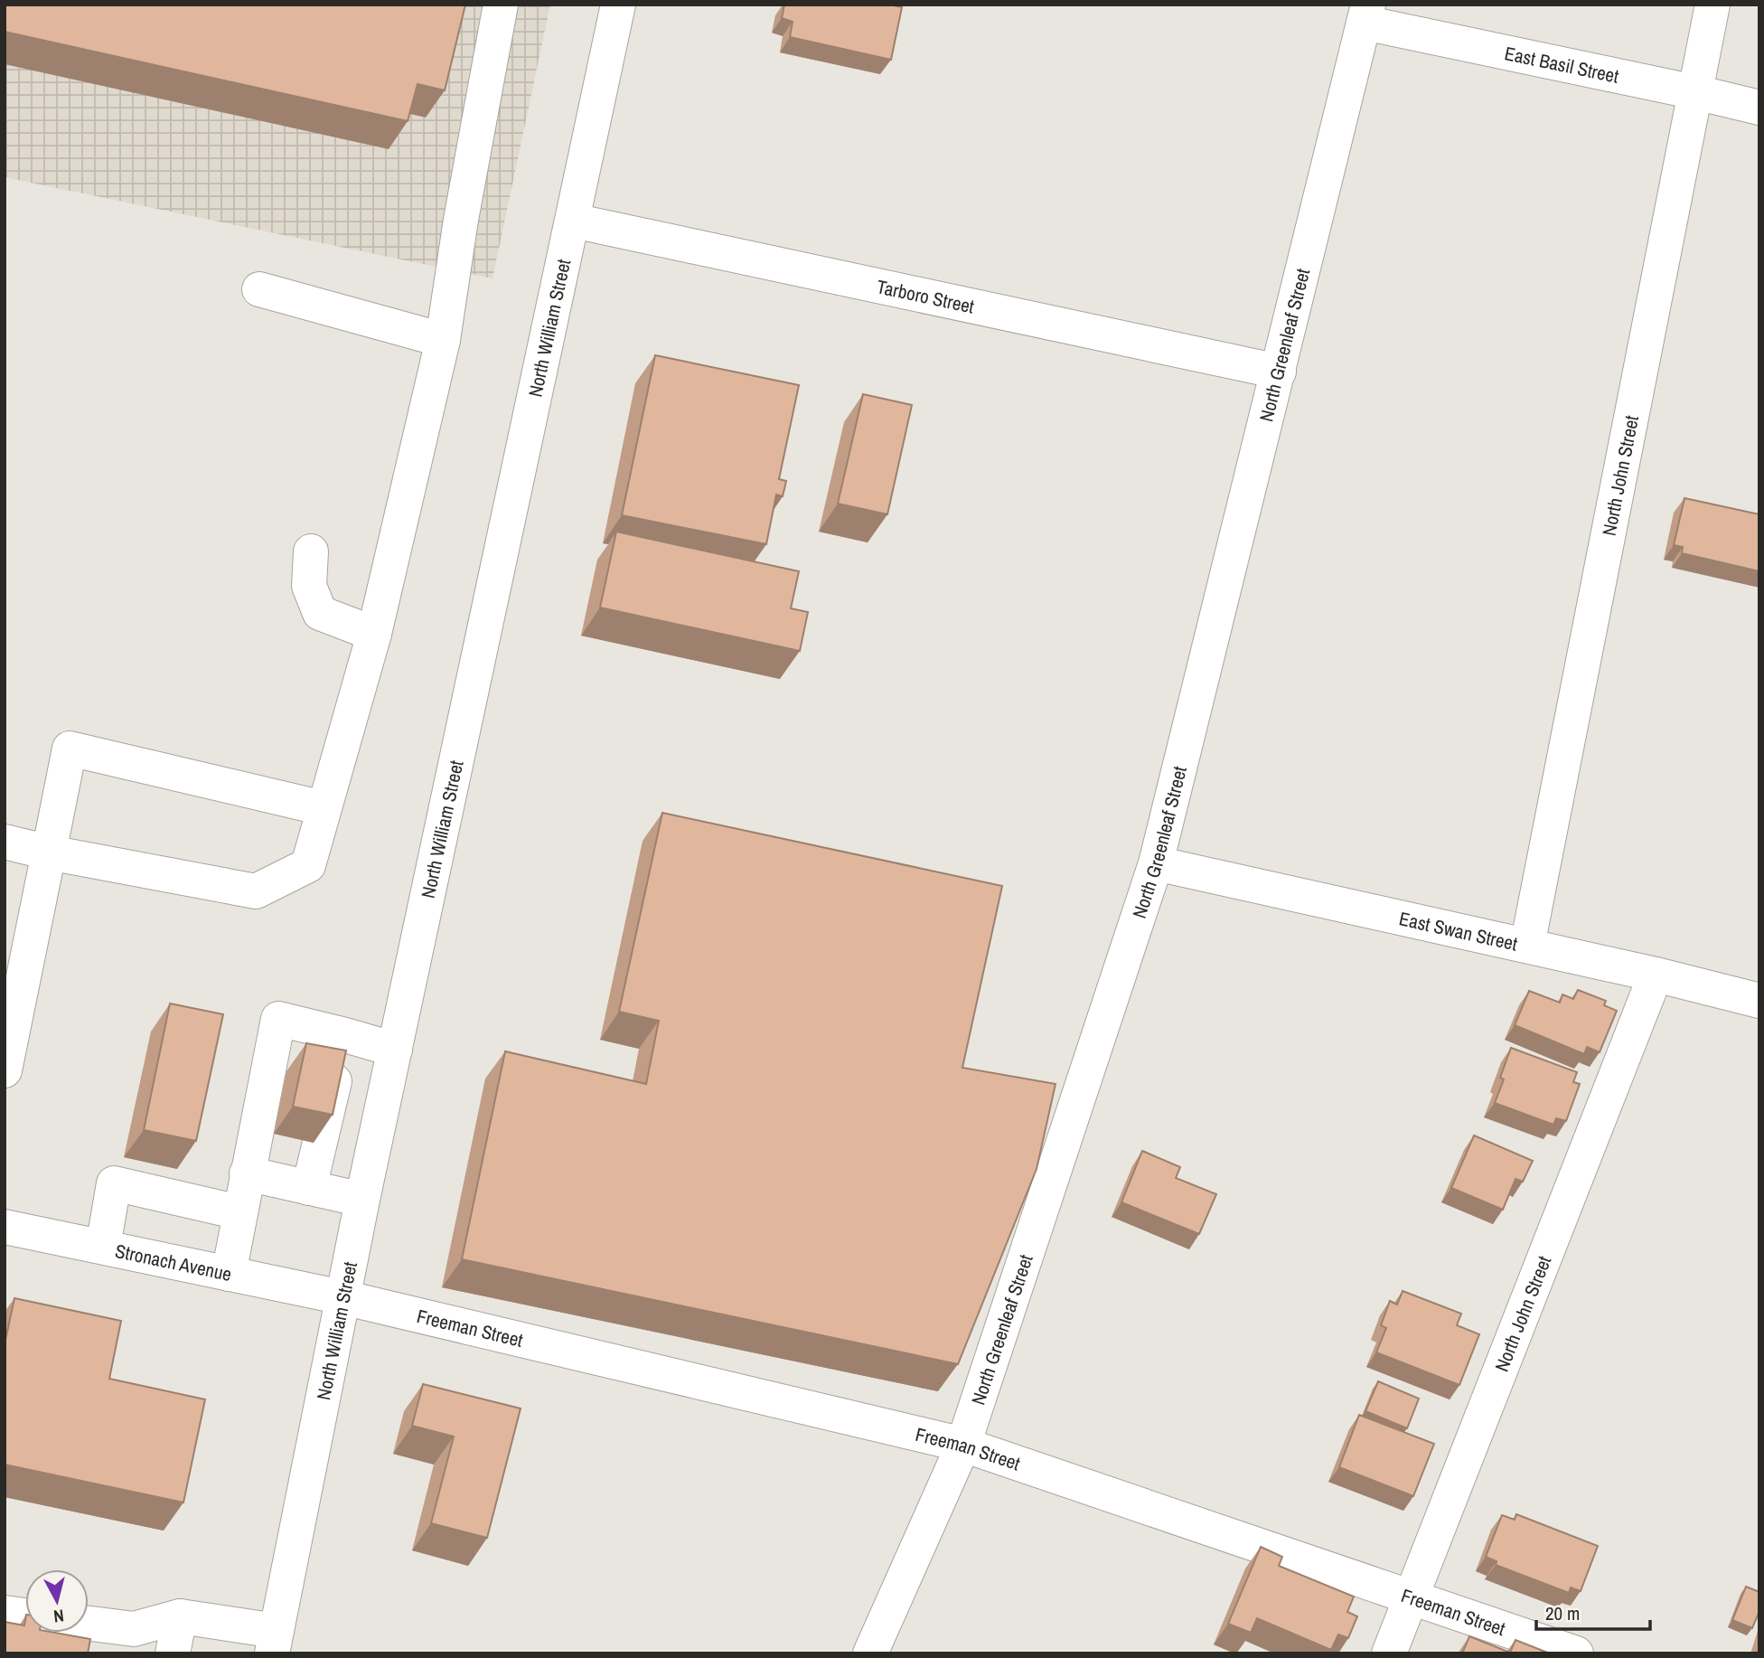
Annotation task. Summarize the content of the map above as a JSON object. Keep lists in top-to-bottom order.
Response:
{
  "streets": {
    "street": [
      "East Basil Street",
      "Tarboro Street",
      "North William Street",
      "North Greenleaf Street",
      "North John Street",
      "East Swan Street",
      "Stronach Avenue",
      "Freeman Street"
    ]
  },
  "crossings": [
    ["East Basil Street", "North Greenleaf Street"],
    ["East Basil Street", "North John Street"],
    ["Tarboro Street", "North William Street"],
    ["Tarboro Street", "North Greenleaf Street"],
    ["North William Street", "Stronach Avenue"],
    ["North William Street", "Freeman Street"],
    ["North Greenleaf Street", "East Swan Street"],
    ["North Greenleaf Street", "Freeman Street"],
    ["North John Street", "East Swan Street"],
    ["North John Street", "Freeman Street"],
    ["Stronach Avenue", "Freeman Street"]
  ],
  "scale_bar": "20 m",
  "north": "bottom"
}
